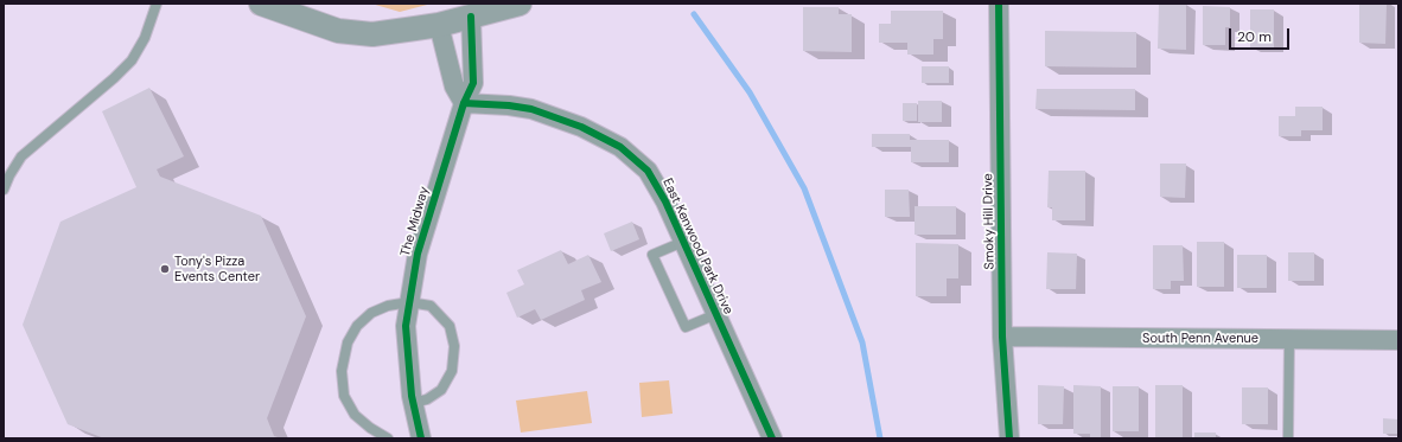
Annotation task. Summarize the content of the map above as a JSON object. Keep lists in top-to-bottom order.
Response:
{
  "streets": {
    "street": [
      "The Midway",
      "Smoky Hill Drive",
      "East Kenwood Park Drive",
      "South Penn Avenue"
    ]
  },
  "crossings": [
    ["The Midway", "East Kenwood Park Drive"],
    ["Smoky Hill Drive", "South Penn Avenue"]
  ],
  "places": ["Tony's Pizza Events Center"],
  "scale_bar": "20 m"
}
